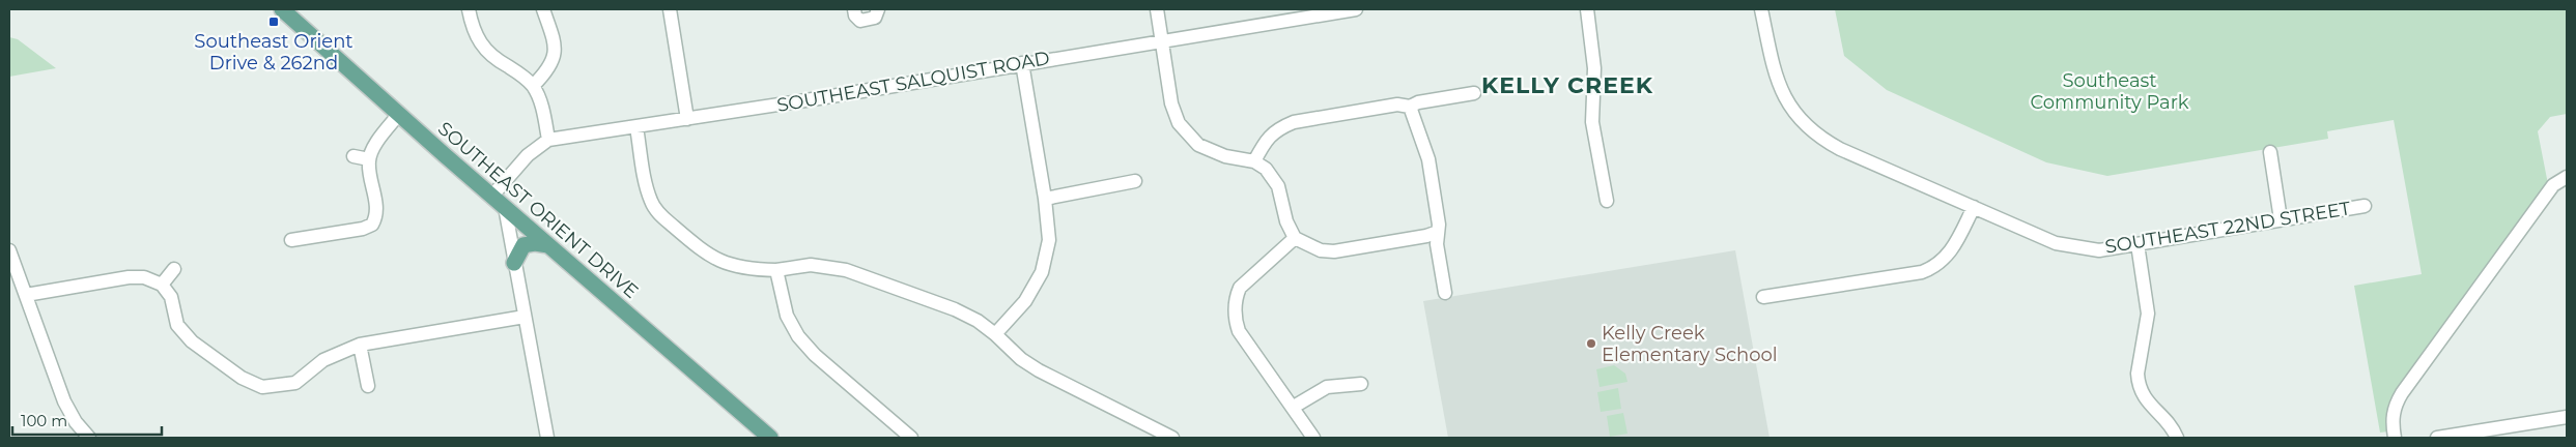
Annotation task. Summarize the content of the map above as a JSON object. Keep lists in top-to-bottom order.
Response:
{
  "streets": {
    "main road": ["SOUTHEAST ORIENT DRIVE"],
    "street": ["SOUTHEAST SALQUIST ROAD", "SOUTHEAST 22ND STREET"]
  },
  "crossings": [
    ["SOUTHEAST SALQUIST ROAD", "SOUTHEAST ORIENT DRIVE"]
  ],
  "districts": ["KELLY CREEK"],
  "parks": ["Southeast Community Park"],
  "places": {
    "transit": ["Southeast Orient Drive & 262nd"],
    "other": ["Kelly Creek Elementary School"]
  },
  "scale_bar": "100 m"
}
